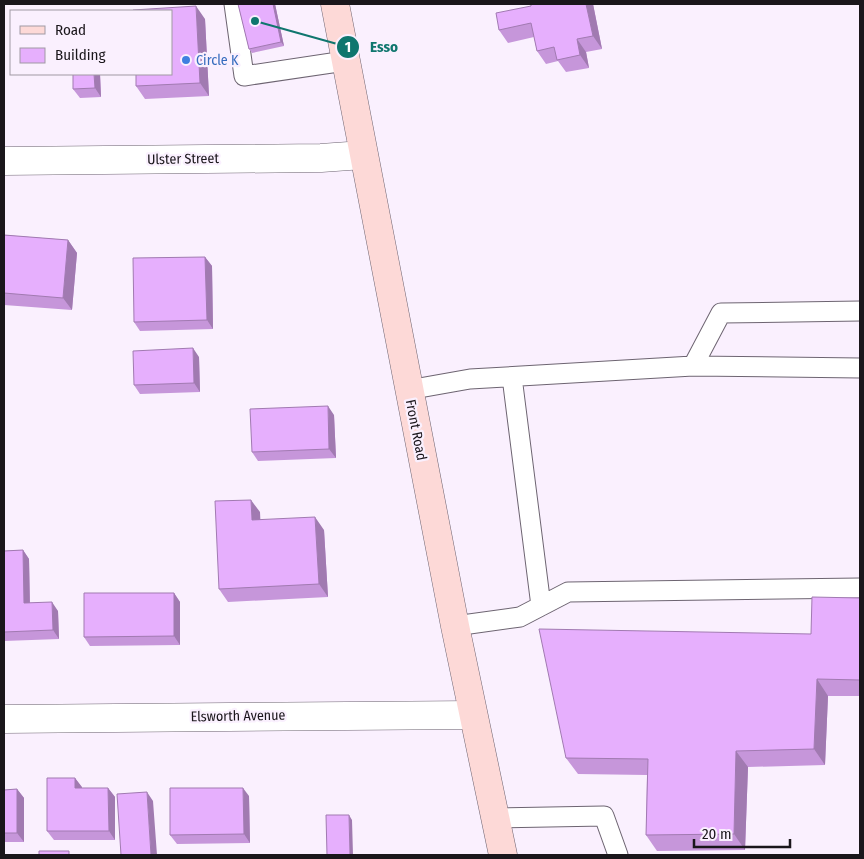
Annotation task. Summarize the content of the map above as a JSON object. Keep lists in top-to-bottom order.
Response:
{
  "streets": {
    "main road": ["Front Road"],
    "street": ["Ulster Street", "Elsworth Avenue"]
  },
  "crossings": [
    ["Ulster Street", "Front Road"],
    ["Front Road", "Elsworth Avenue"]
  ],
  "places": ["Esso", "Circle K"],
  "legend": ["Road", "Building"],
  "scale_bar": "20 m"
}
